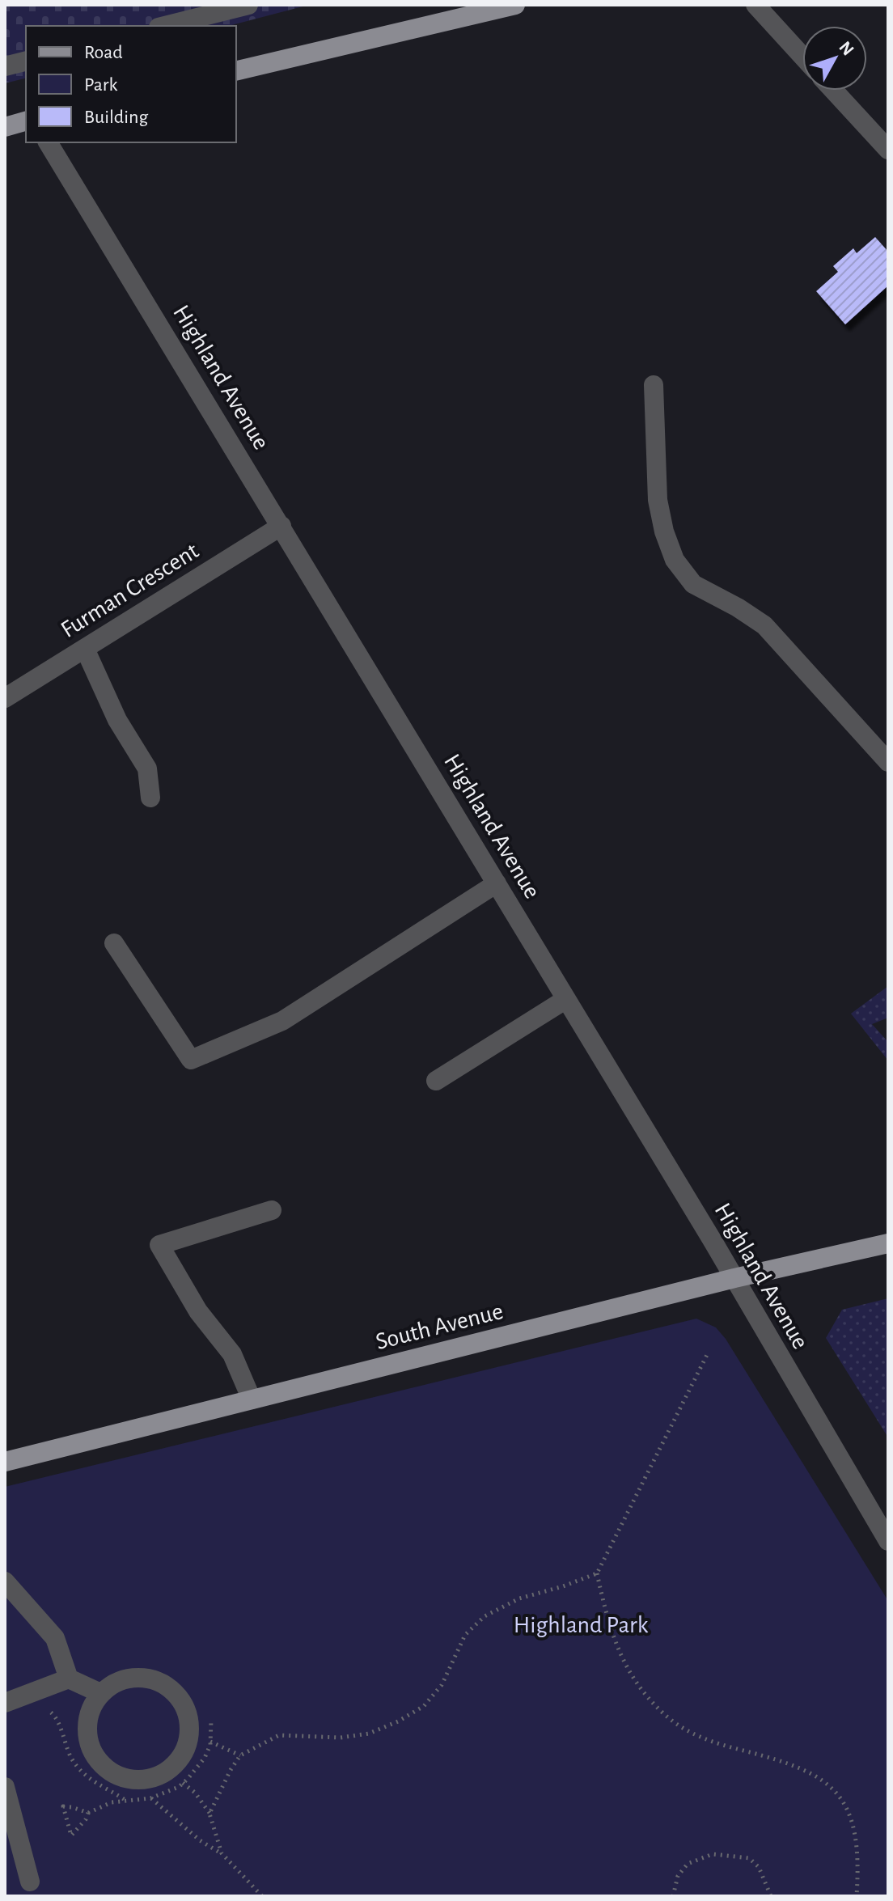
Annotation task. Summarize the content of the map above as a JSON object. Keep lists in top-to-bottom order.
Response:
{
  "streets": {
    "main road": ["South Avenue"],
    "street": ["Highland Avenue", "Furman Crescent"]
  },
  "crossings": [
    ["Highland Avenue", "Furman Crescent"],
    ["Highland Avenue", "South Avenue"]
  ],
  "parks": ["Highland Park"],
  "legend": ["Road", "Park", "Building"],
  "north": "top right"
}
